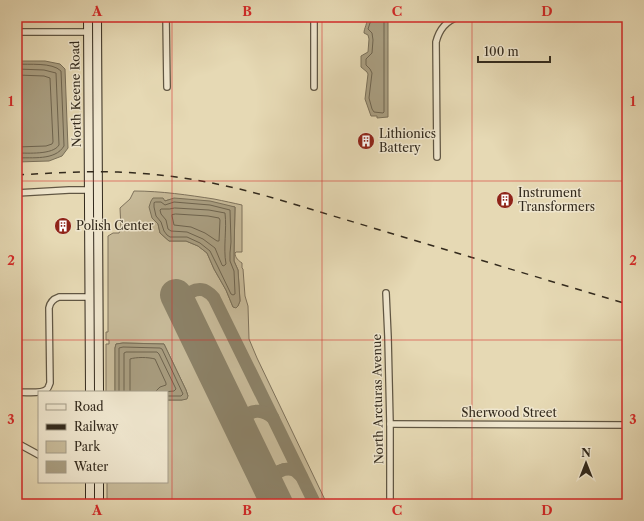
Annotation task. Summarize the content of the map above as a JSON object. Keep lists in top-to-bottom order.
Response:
{
  "streets": {
    "main road": ["North Keene Road"],
    "street": ["North Arcturas Avenue", "Sherwood Street"]
  },
  "crossings": [
    ["North Arcturas Avenue", "Sherwood Street"]
  ],
  "places": {
    "building": ["Lithionics Battery", "Instrument Transformers", "Polish Center"]
  },
  "legend": [
    "Road",
    "Railway",
    "Park",
    "Water"
  ],
  "scale_bar": "100 m",
  "north": "top",
  "grid": {
    "columns": [
      "A",
      "B",
      "C",
      "D"
    ],
    "rows": ["1", "2", "3"]
  }
}
